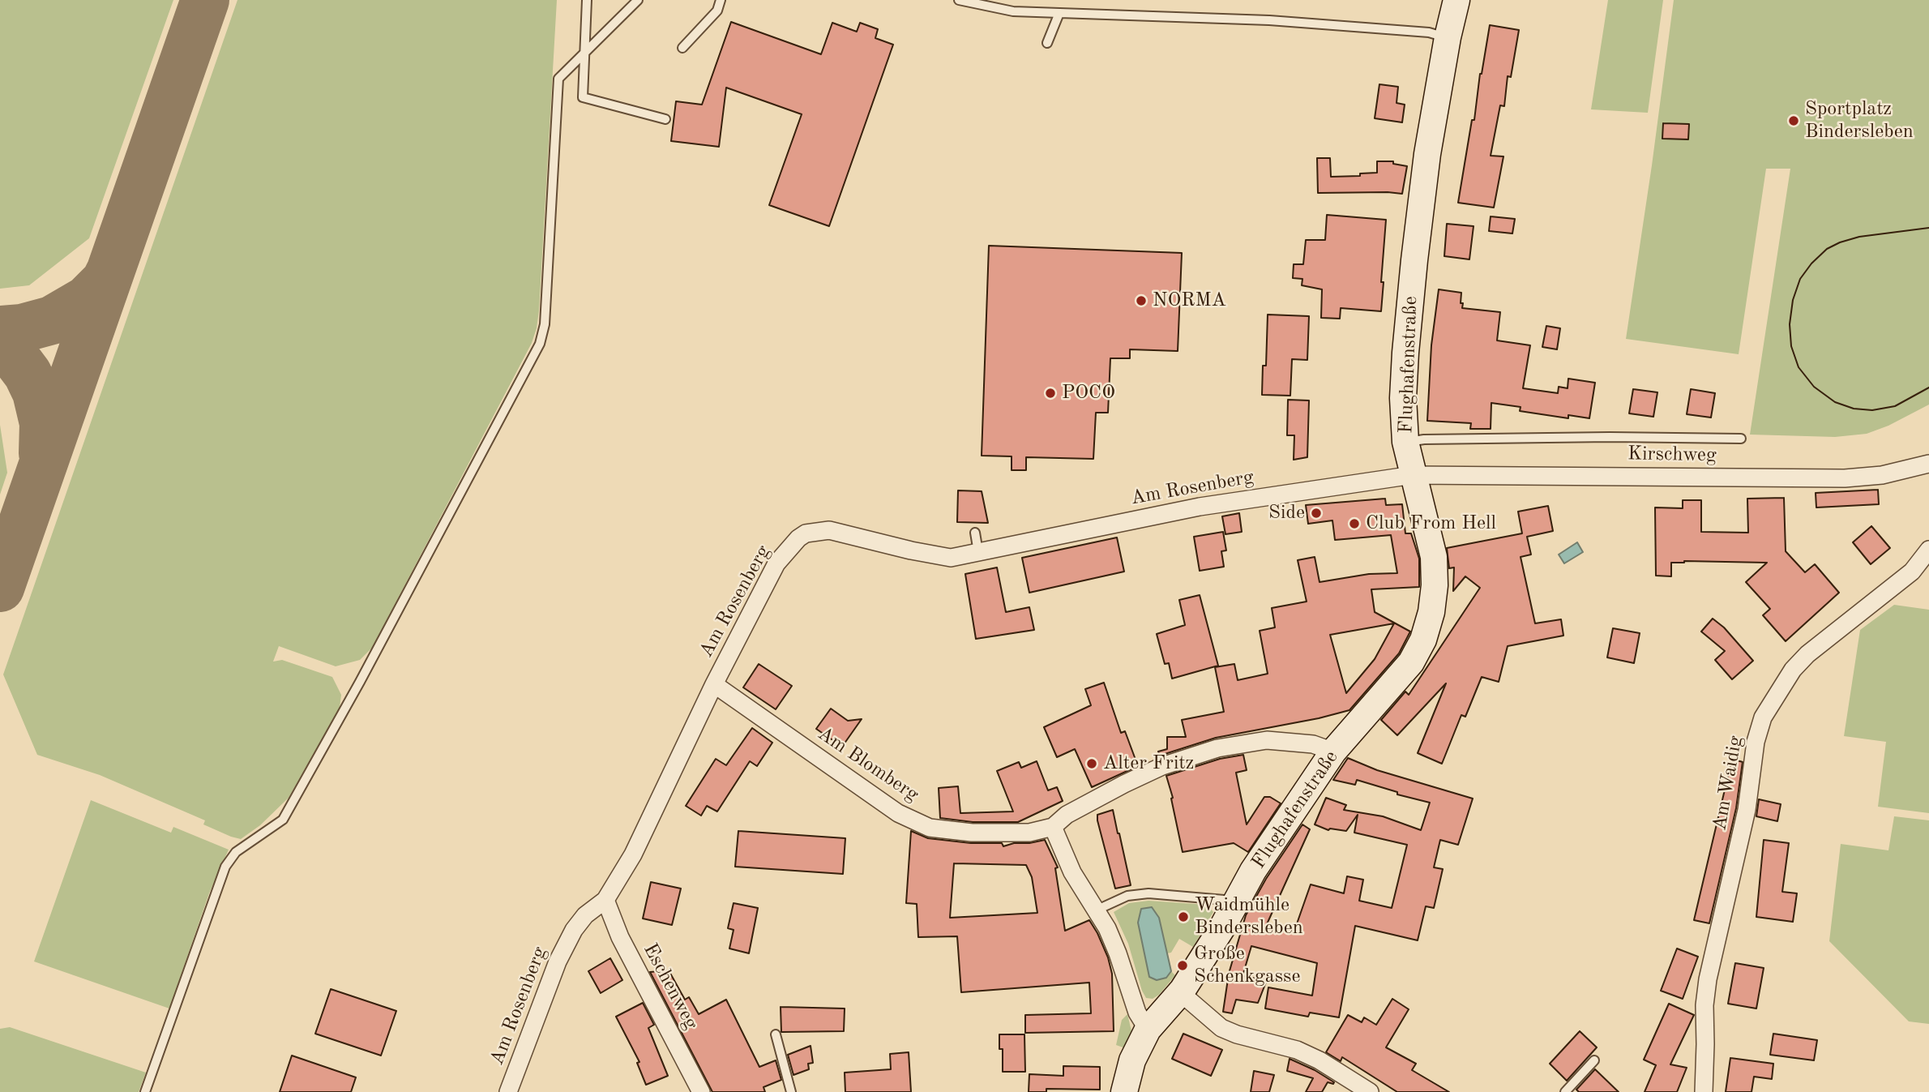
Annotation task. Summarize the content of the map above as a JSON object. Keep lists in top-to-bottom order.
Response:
{
  "streets": {
    "street": [
      "Flughafenstraße",
      "Kirschweg",
      "Am Rosenberg",
      "Am Blomberg",
      "Am Waidig",
      "Eschenweg"
    ]
  },
  "crossings": [
    ["Flughafenstraße", "Kirschweg"],
    ["Flughafenstraße", "Am Rosenberg"],
    ["Flughafenstraße", "Am Blomberg"],
    ["Kirschweg", "Am Rosenberg"],
    ["Am Rosenberg", "Am Blomberg"],
    ["Am Rosenberg", "Eschenweg"]
  ],
  "places": [
    "Sportplatz Bindersleben",
    "NORMA",
    "POCO",
    "Side",
    "Club From Hell",
    "Alter Fritz",
    "Waidmühle Bindersleben",
    "Große Schenkgasse"
  ]
}
